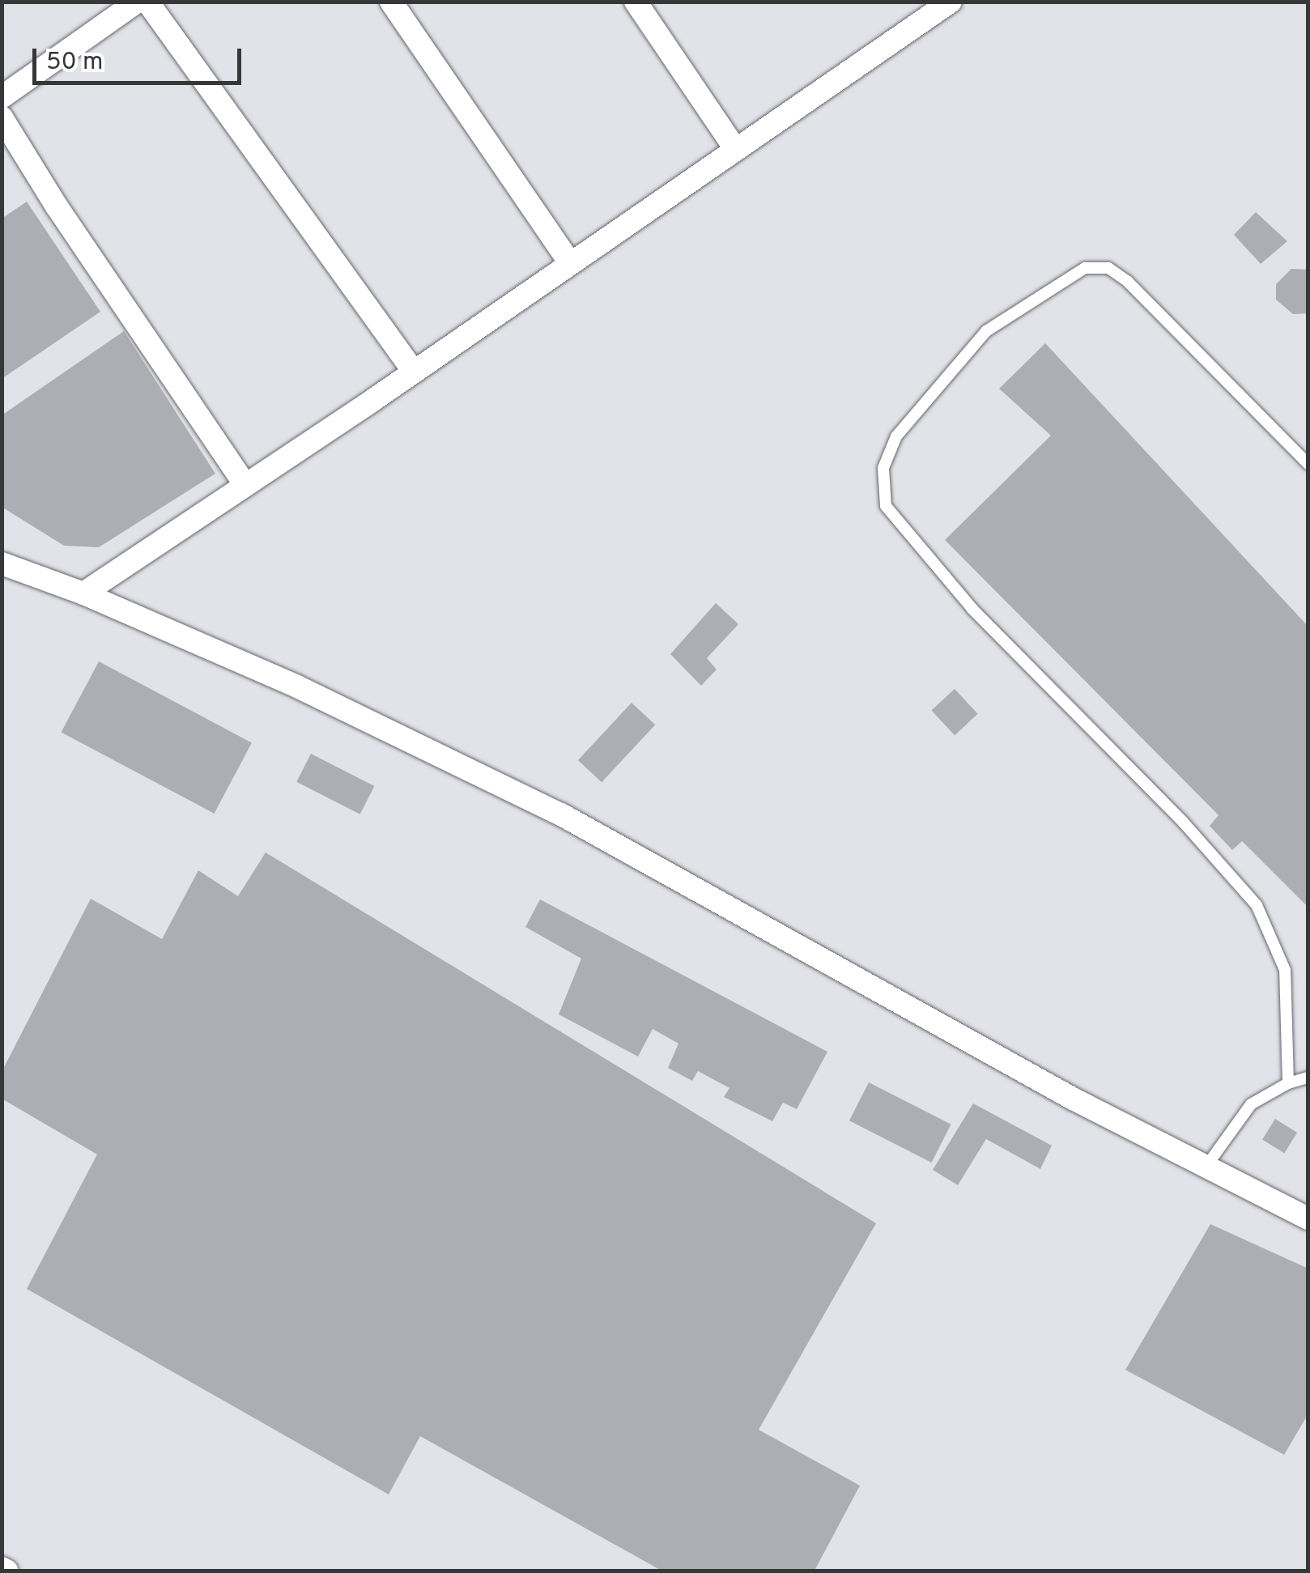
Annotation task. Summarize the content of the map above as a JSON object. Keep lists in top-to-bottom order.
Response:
{
  "scale_bar": "50 m"
}
